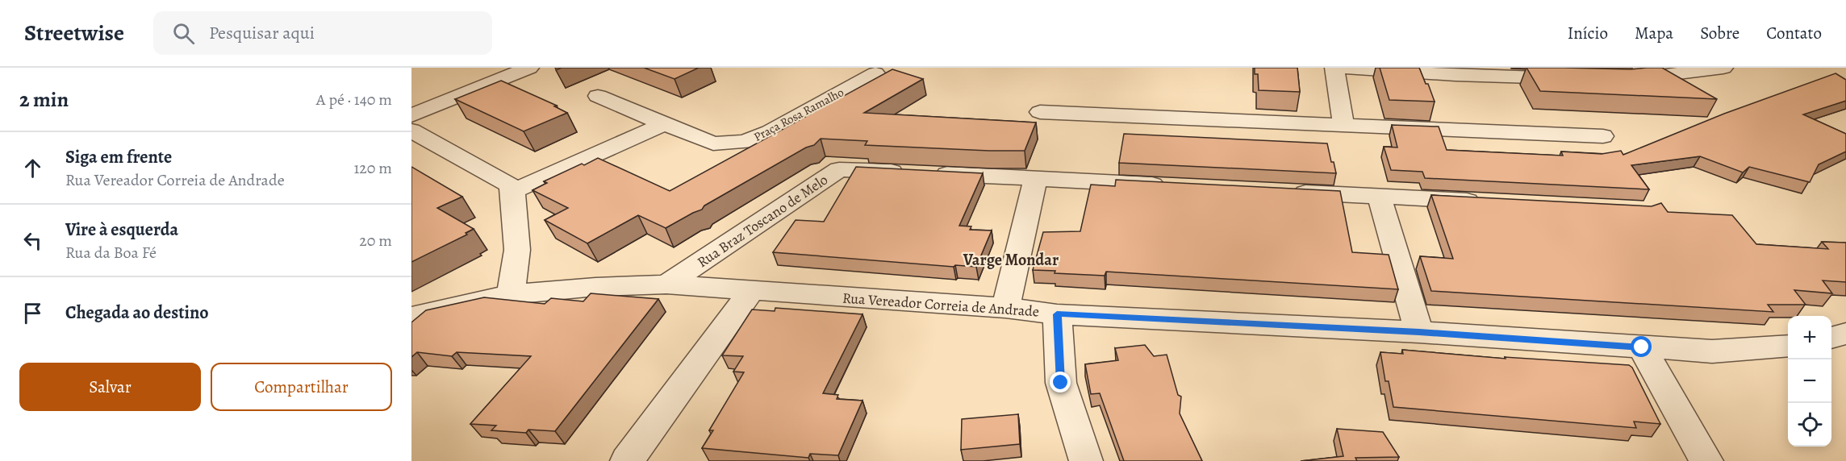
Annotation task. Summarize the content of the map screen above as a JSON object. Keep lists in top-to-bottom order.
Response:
{
  "streets": {
    "street": ["Praça Rosa Ramalho", "Rua Braz Toscano de Melo", "Rua Vereador Correia de Andrade"]
  },
  "crossings": [
    ["Rua Braz Toscano de Melo", "Rua Vereador Correia de Andrade"]
  ],
  "districts": ["Varge Mondar"],
  "page": {
    "header": "Streetwise",
    "search": "Pesquisar aqui",
    "nav": [
      "Início",
      "Mapa",
      "Sobre",
      "Contato"
    ],
    "heading": ["2 min", "A pé · 140 m"],
    "list": [
      ["Siga em frente", "Rua Vereador Correia de Andrade", "120 m"],
      ["Vire à esquerda", "Rua da Boa Fé", "20 m"],
      "Chegada ao destino"
    ],
    "map_buttons": ["+", "−"],
    "buttons": ["Salvar", "Compartilhar"]
  }
}
